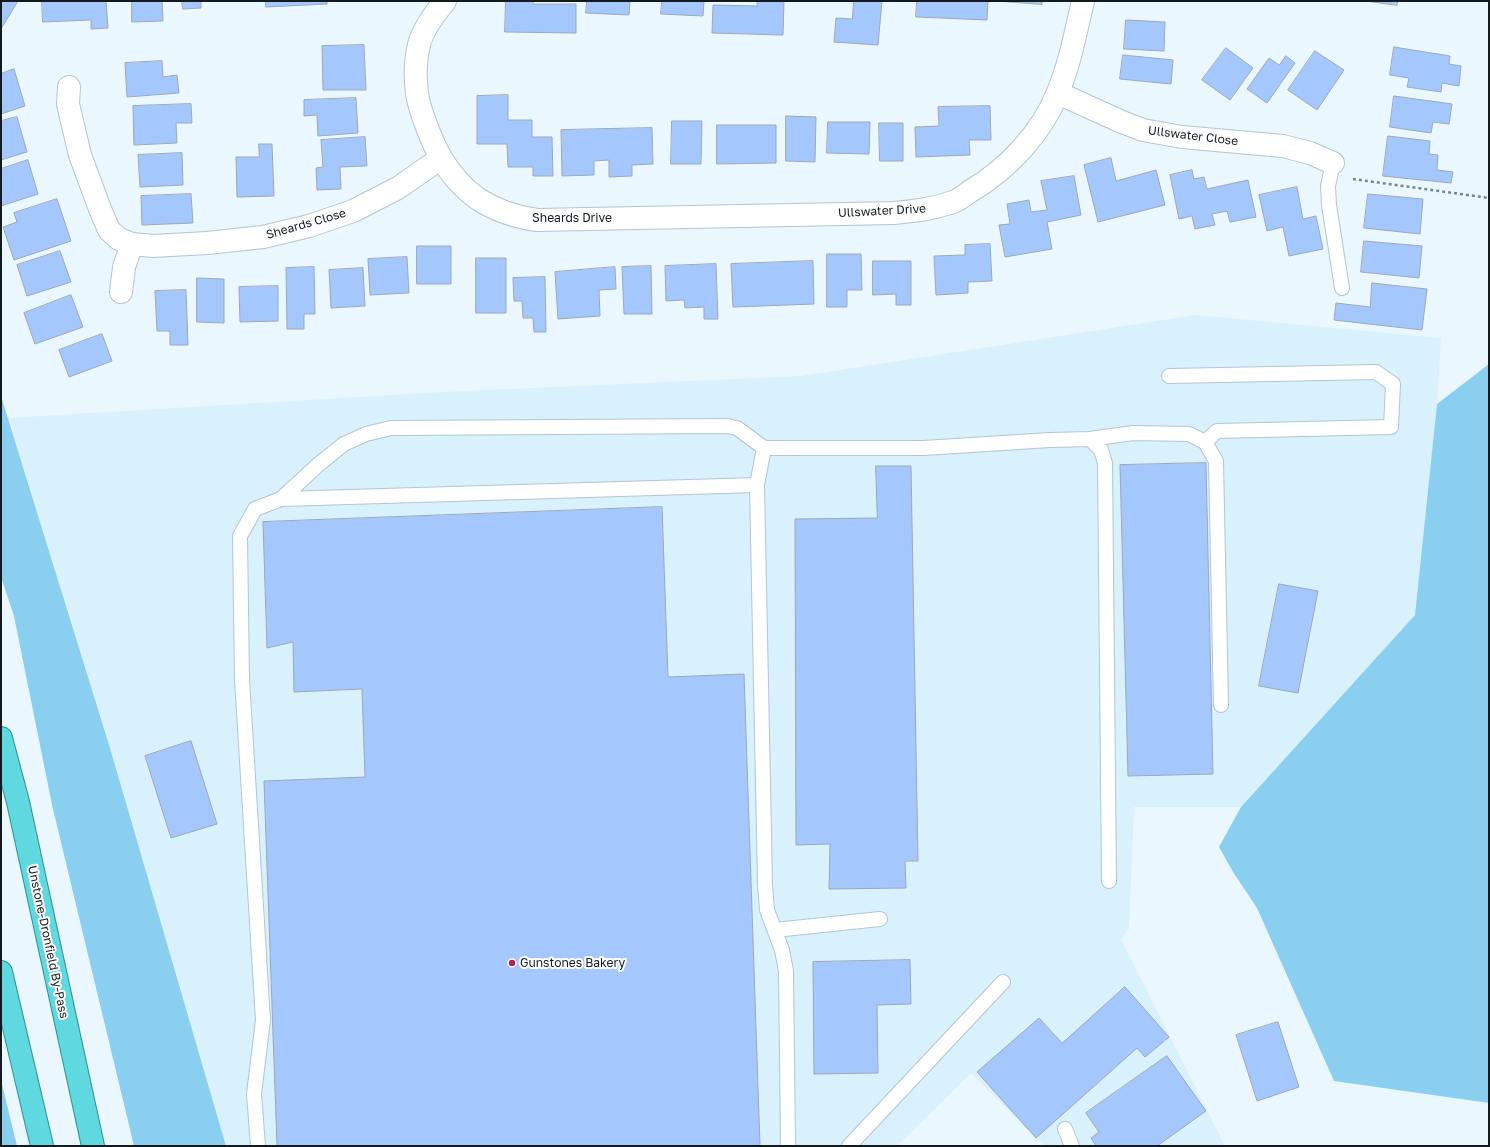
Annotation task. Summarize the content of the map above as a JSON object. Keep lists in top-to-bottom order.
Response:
{
  "streets": {
    "highway": ["Unstone-Dronfield By-Pass"],
    "street": [
      "Ullswater Close",
      "Ullswater Drive",
      "Sheards Drive",
      "Sheards Close"
    ]
  },
  "crossings": [
    ["Ullswater Close", "Ullswater Drive"],
    ["Ullswater Drive", "Sheards Drive"],
    ["Sheards Drive", "Sheards Close"]
  ],
  "places": ["Gunstones Bakery"]
}
